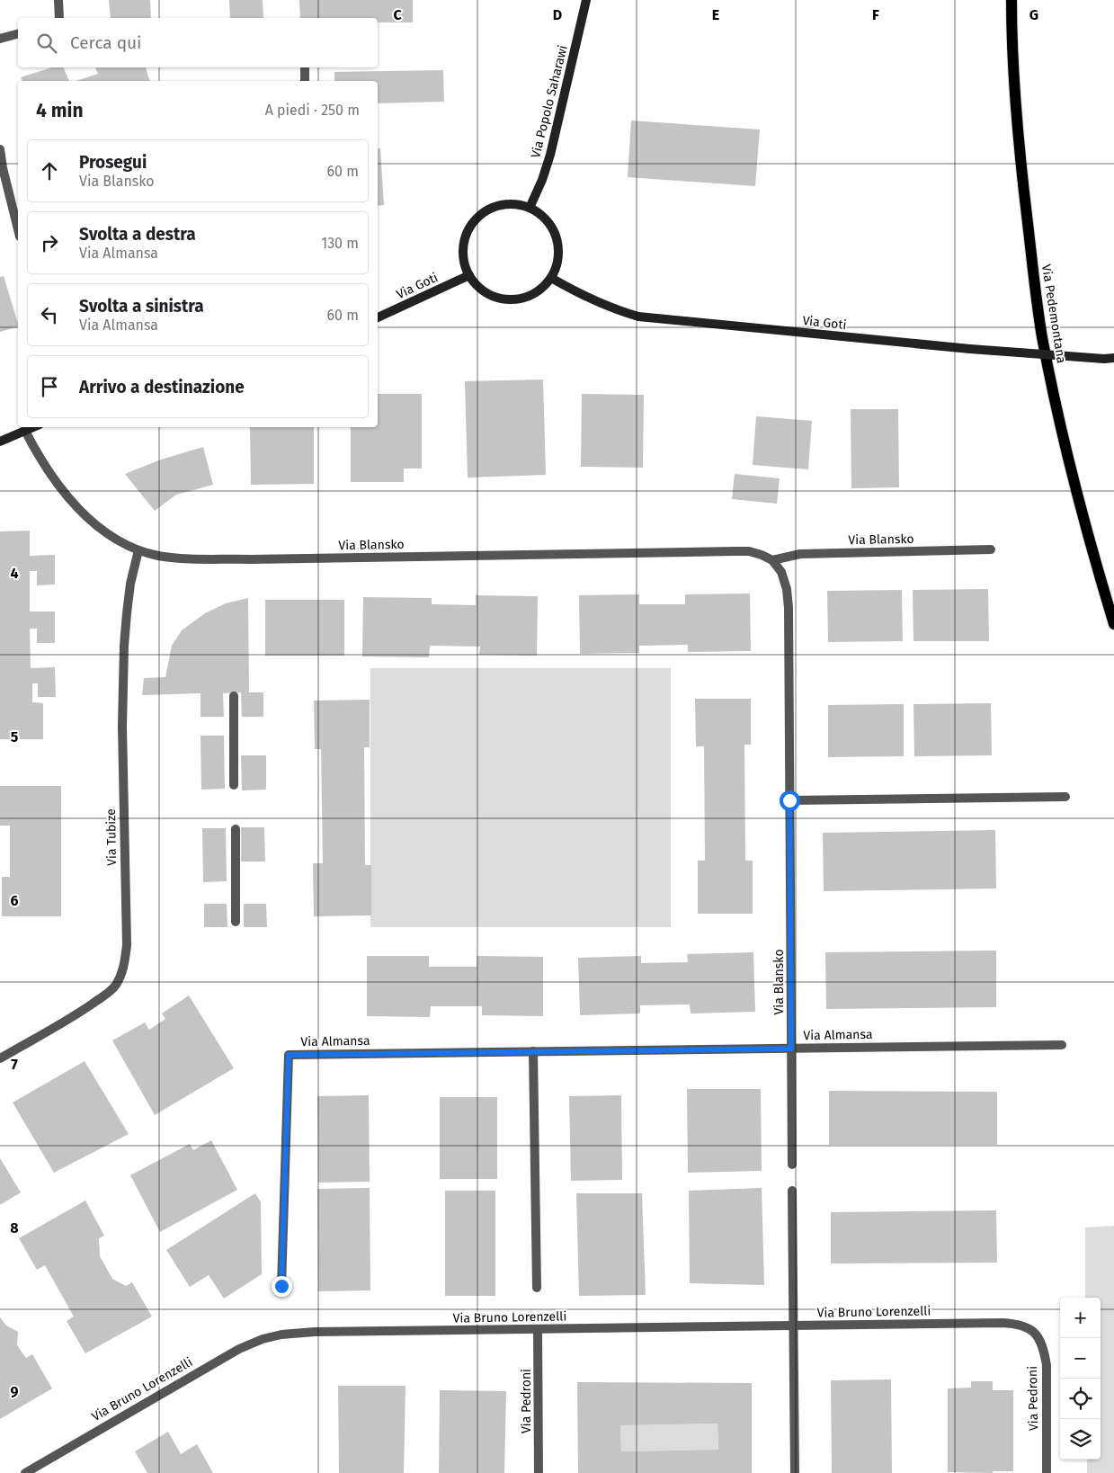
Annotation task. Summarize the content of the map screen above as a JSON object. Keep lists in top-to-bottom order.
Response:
{
  "streets": {
    "main road": ["Via Pedemontana"],
    "street": [
      "Via Popolo Saharawi",
      "Via Goti",
      "Via Blansko",
      "Via Tubize",
      "Via Almansa",
      "Via Bruno Lorenzelli",
      "Via Pedroni"
    ]
  },
  "crossings": [
    ["Via Popolo Saharawi", "Via Goti"],
    ["Via Blansko", "Via Tubize"],
    ["Via Blansko", "Via Almansa"],
    ["Via Bruno Lorenzelli", "Via Pedroni"]
  ],
  "page": {
    "search": "Cerca qui",
    "heading": ["4 min", "A piedi · 250 m"],
    "list": [
      ["Prosegui", "Via Blansko", "60 m"],
      ["Svolta a destra", "Via Almansa", "130 m"],
      ["Svolta a sinistra", "Via Almansa", "60 m"],
      "Arrivo a destinazione"
    ],
    "map_buttons": ["+", "−"]
  },
  "grid": {
    "columns": [
      "C",
      "D",
      "E",
      "F",
      "G"
    ],
    "rows": [
      "4",
      "5",
      "6",
      "7",
      "8",
      "9"
    ]
  }
}
